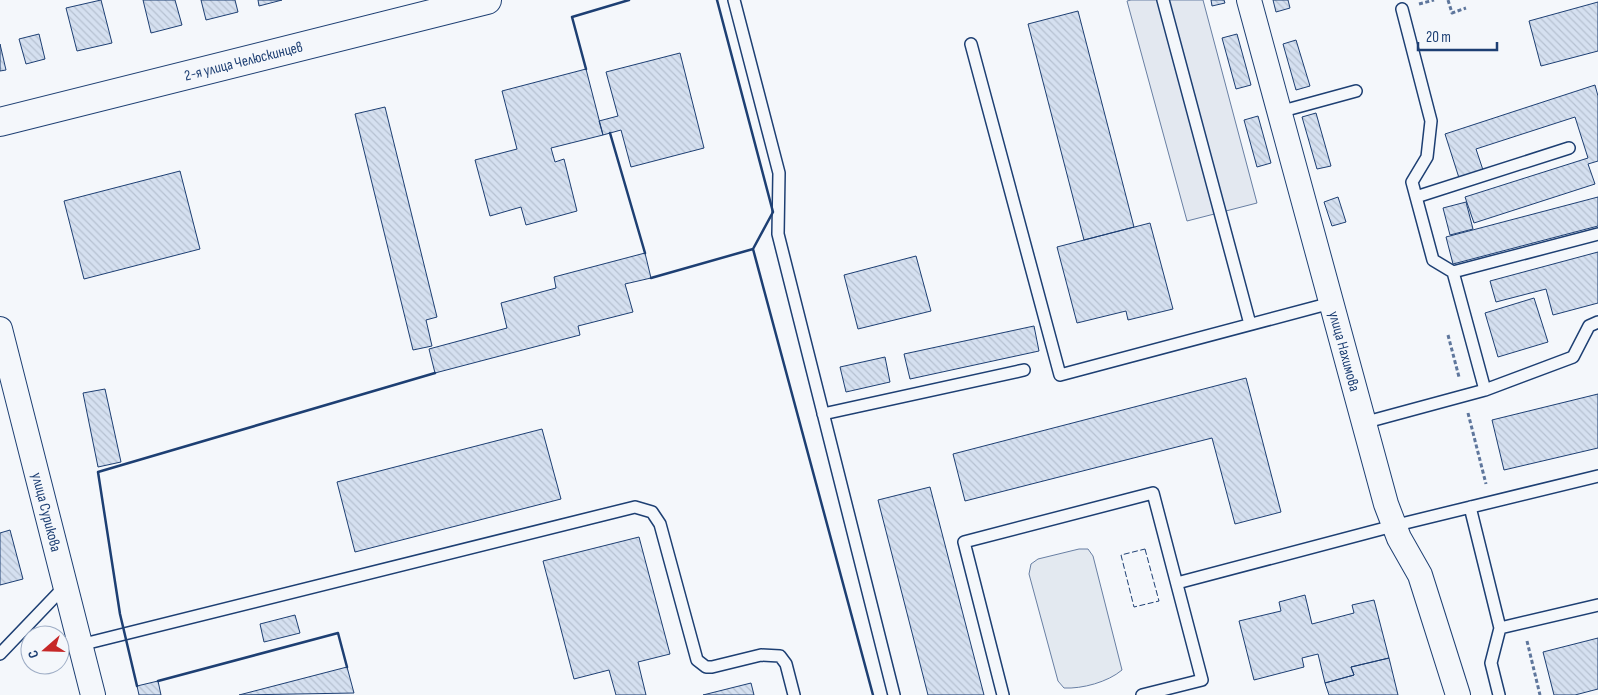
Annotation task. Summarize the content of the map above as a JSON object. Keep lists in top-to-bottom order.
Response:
{
  "streets": {
    "street": ["2-я улица Челюскинцев", "улица Нахимова", "улица Сурикова"]
  },
  "scale_bar": "20 m",
  "north": "left"
}
